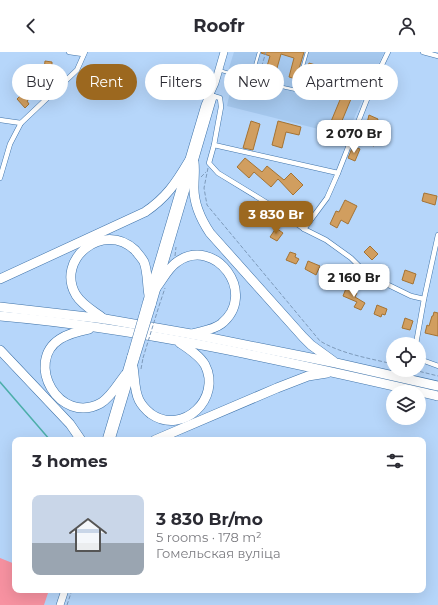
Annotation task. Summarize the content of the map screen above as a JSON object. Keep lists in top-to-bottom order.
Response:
{
  "page": {
    "header": "Roofr",
    "chip": [
      "Buy",
      "Rent",
      "Filters",
      "New",
      "Apartment"
    ],
    "price": ["2 070 Br", "3 830 Br", "2 160 Br"],
    "heading": "3 homes",
    "list": [
      {
        "name": "3 830 Br/mo",
        "note": "5 rooms · 178 m² · Гомельская вуліца"
      }
    ]
  }
}
